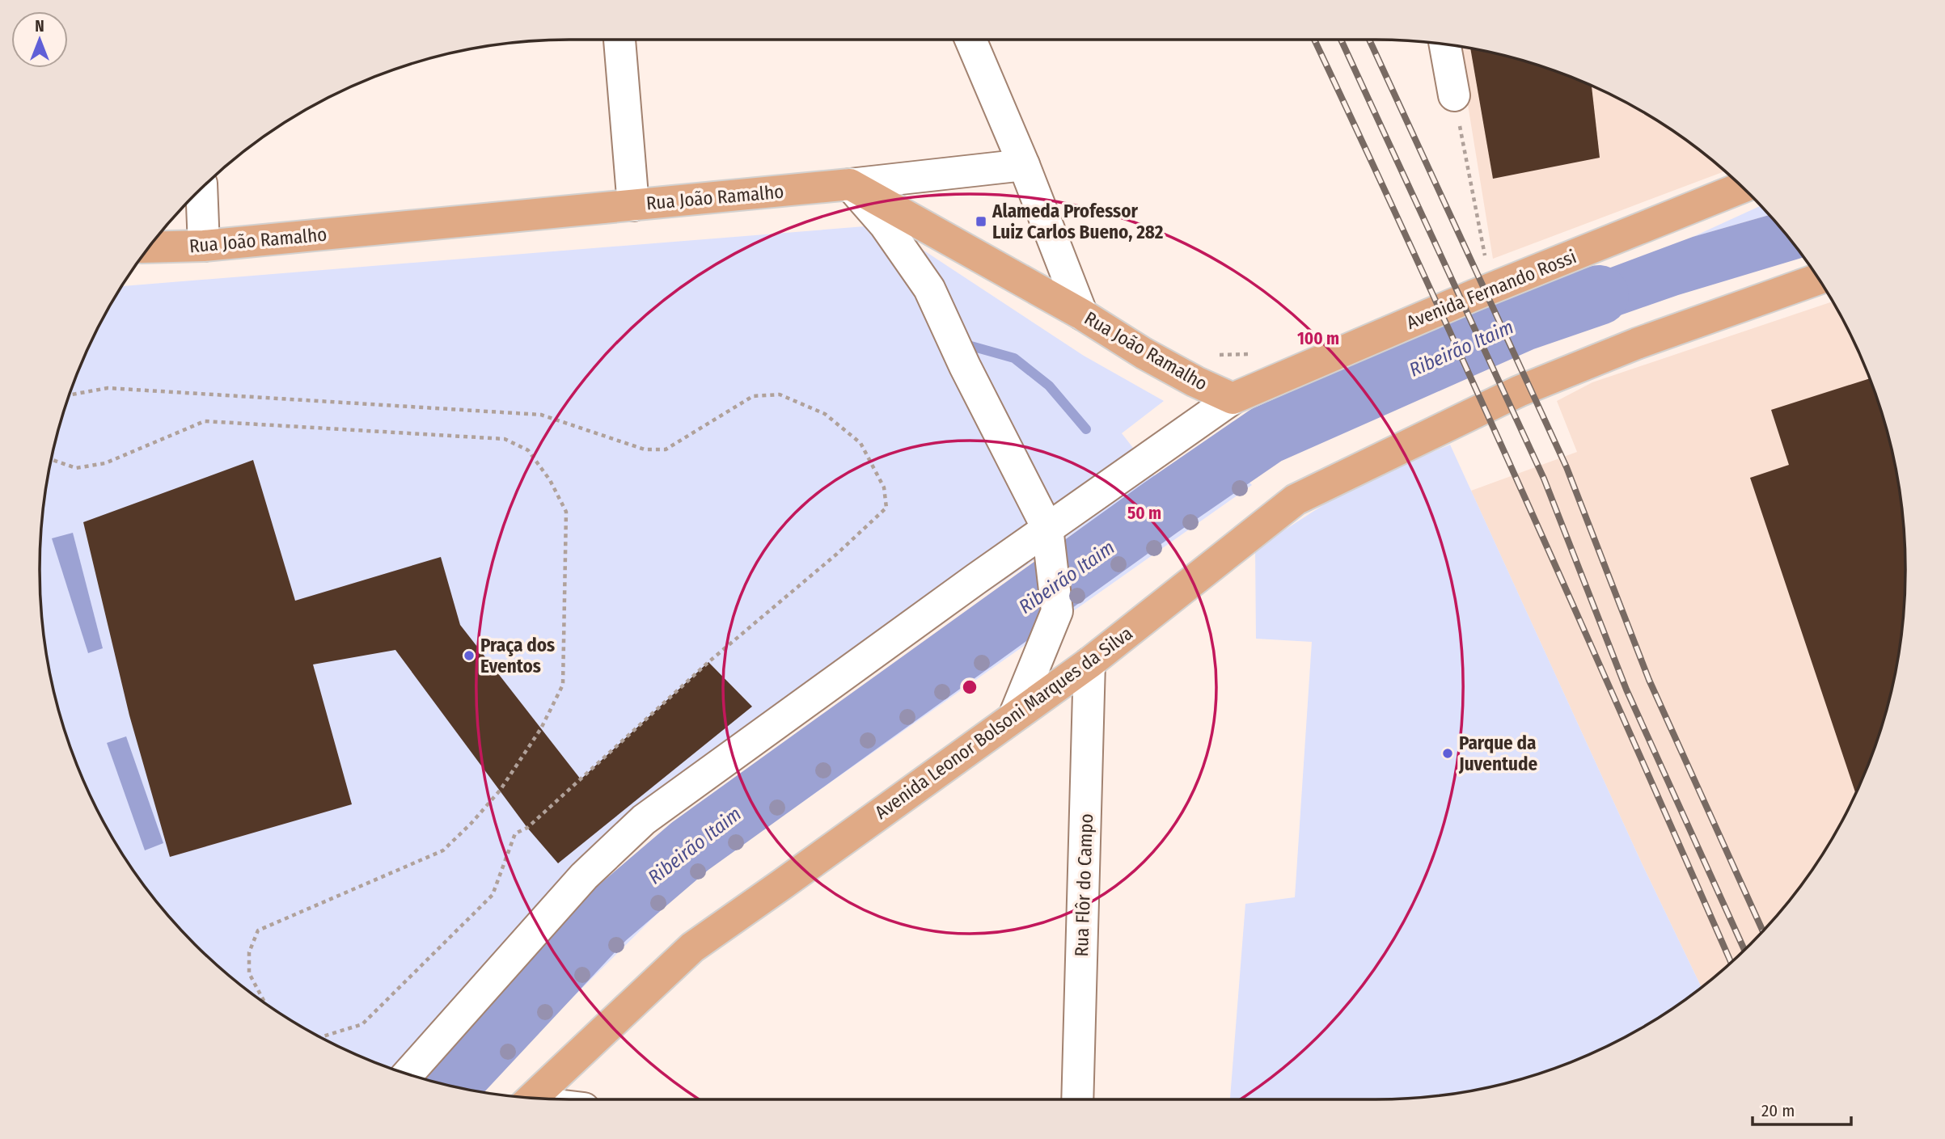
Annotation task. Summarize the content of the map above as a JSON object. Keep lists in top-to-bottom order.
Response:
{
  "streets": {
    "main road": ["Rua João Ramalho", "Avenida Fernando Rossi", "Avenida Leonor Bolsoni Marques da Silva"],
    "street": ["Rua Flôr do Campo"]
  },
  "crossings": [
    ["Rua João Ramalho", "Avenida Fernando Rossi"],
    ["Avenida Leonor Bolsoni Marques da Silva", "Rua Flôr do Campo"]
  ],
  "water": ["Ribeirão Itaim"],
  "places": {
    "transit": ["Alameda Professor Luiz Carlos Bueno, 282"],
    "other": ["Praça dos Eventos", "Parque da Juventude"]
  },
  "scale_bar": "20 m",
  "north": "top",
  "rings": ["100 m", "50 m"]
}
